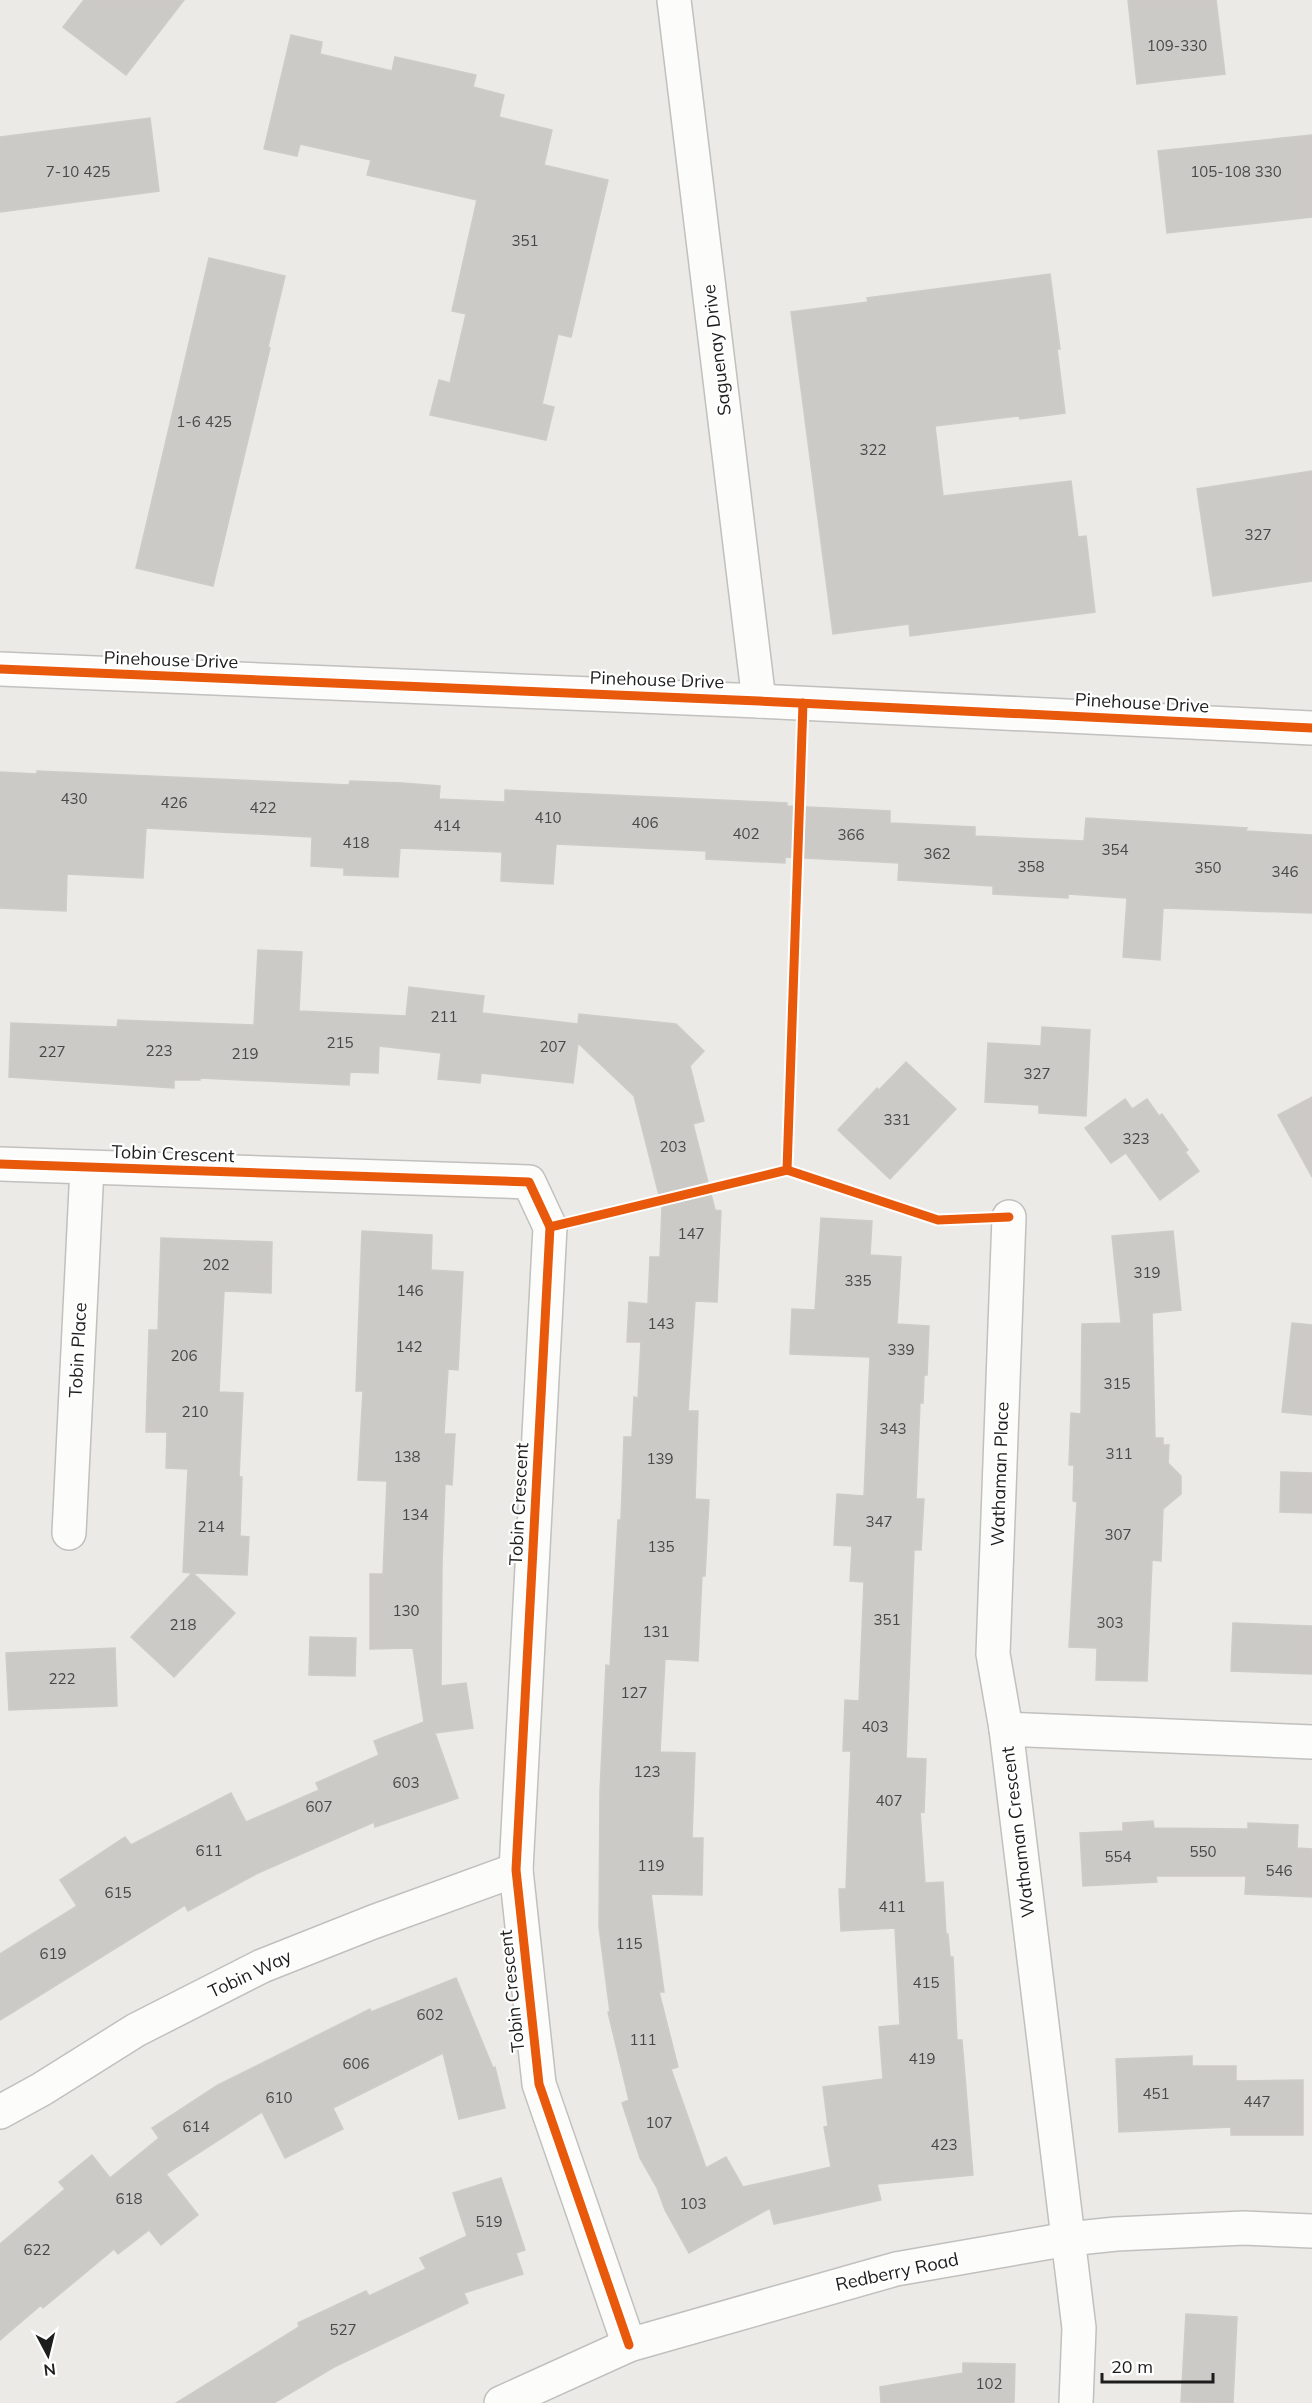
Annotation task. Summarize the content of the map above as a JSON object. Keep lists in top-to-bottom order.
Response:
{
  "streets": {
    "street": [
      "Saguenay Drive",
      "Pinehouse Drive",
      "Tobin Crescent",
      "Tobin Place",
      "Wathaman Place",
      "Wathaman Crescent",
      "Tobin Way",
      "Redberry Road"
    ]
  },
  "crossings": [
    ["Saguenay Drive", "Pinehouse Drive"],
    ["Tobin Crescent", "Tobin Place"],
    ["Tobin Crescent", "Tobin Way"],
    ["Tobin Crescent", "Redberry Road"],
    ["Wathaman Place", "Wathaman Crescent"],
    ["Wathaman Crescent", "Redberry Road"]
  ],
  "house_numbers": [
    "109-330",
    "7-10 425",
    "105-108 330",
    "351",
    "1-6 425",
    "322",
    "327",
    "430",
    "426",
    "422",
    "410",
    "406",
    "414",
    "402",
    "366",
    "418",
    "354",
    "362",
    "358",
    "350",
    "346",
    "211",
    "215",
    "207",
    "223",
    "227",
    "219",
    "327",
    "331",
    "323",
    "203",
    "147",
    "202",
    "319",
    "335",
    "146",
    "143",
    "142",
    "339",
    "206",
    "315",
    "210",
    "343",
    "311",
    "138",
    "139",
    "134",
    "347",
    "214",
    "307",
    "135",
    "130",
    "351",
    "303",
    "218",
    "131",
    "222",
    "127",
    "403",
    "123",
    "603",
    "407",
    "607",
    "611",
    "550",
    "554",
    "119",
    "546",
    "615",
    "411",
    "115",
    "619",
    "415",
    "602",
    "111",
    "419",
    "606",
    "451",
    "610",
    "447",
    "107",
    "614",
    "423",
    "618",
    "103",
    "519",
    "622",
    "527",
    "102"
  ],
  "scale_bar": "20 m",
  "north": "bottom"
}
